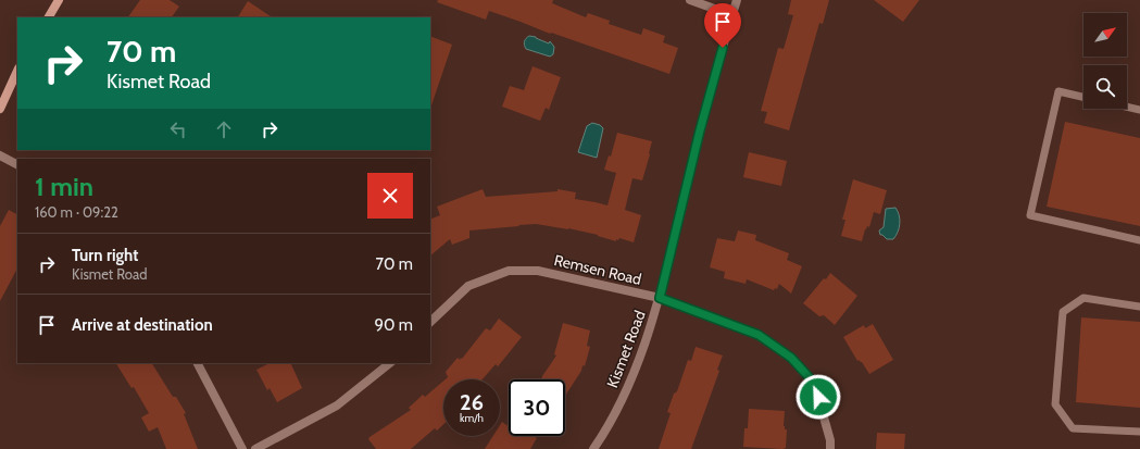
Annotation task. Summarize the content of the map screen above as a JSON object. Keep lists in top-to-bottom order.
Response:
{
  "streets": {
    "street": ["Remsen Road", "Kismet Road"]
  },
  "crossings": [
    ["Remsen Road", "Kismet Road"]
  ],
  "north": "top right",
  "page": {
    "turn": ["70 m", "Kismet Road"],
    "heading": ["1 min", "160 m · 09:22"],
    "list": [
      {
        "name": "Turn right",
        "note": "Kismet Road",
        "value": "70 m"
      },
      {
        "name": "Arrive at destination",
        "value": "90 m"
      }
    ],
    "speed": "26 km/h",
    "limit": "30"
  }
}
